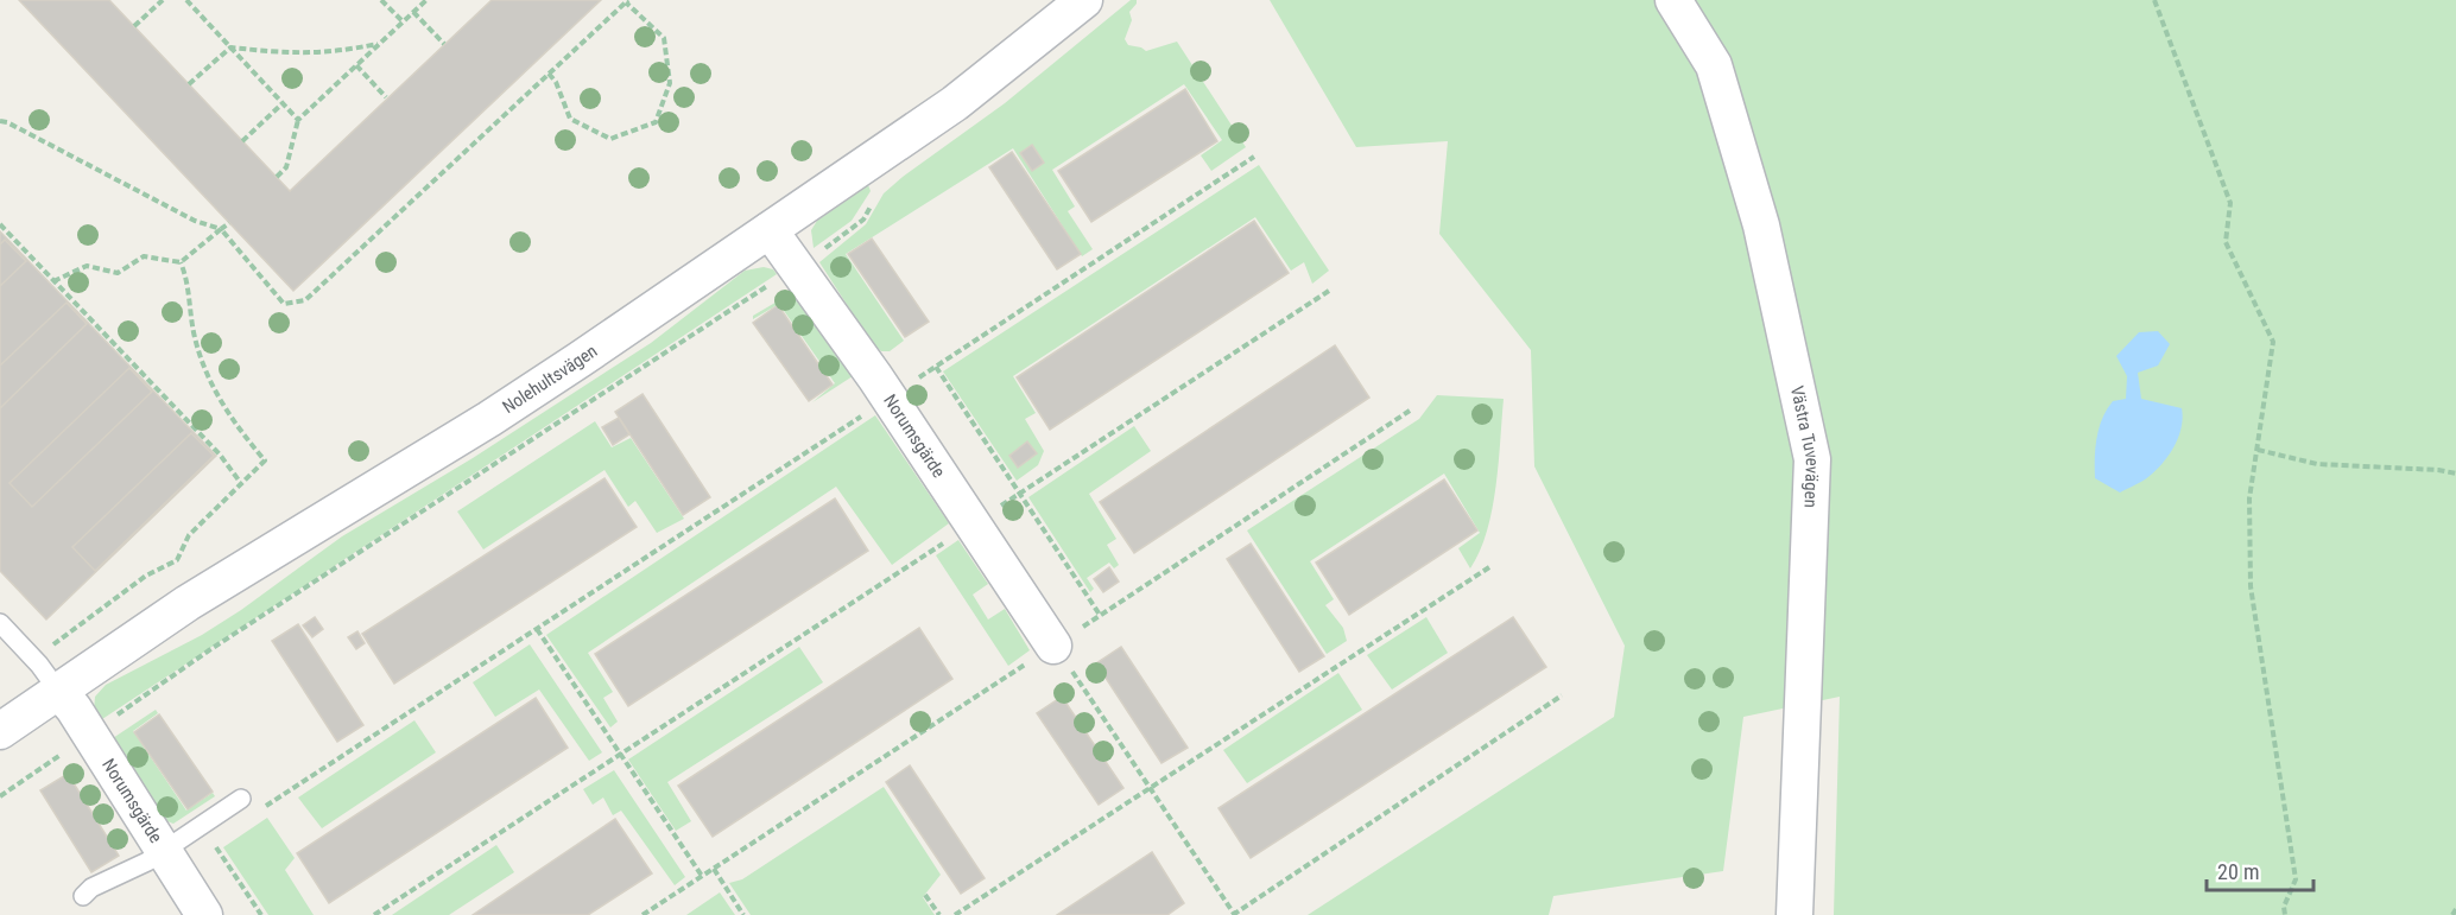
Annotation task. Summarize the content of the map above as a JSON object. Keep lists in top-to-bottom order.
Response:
{
  "streets": {
    "street": ["Nolehultsvägen", "Norumsgärde", "Västra Tuvevägen"]
  },
  "crossings": [
    ["Nolehultsvägen", "Norumsgärde"]
  ],
  "scale_bar": "20 m"
}
